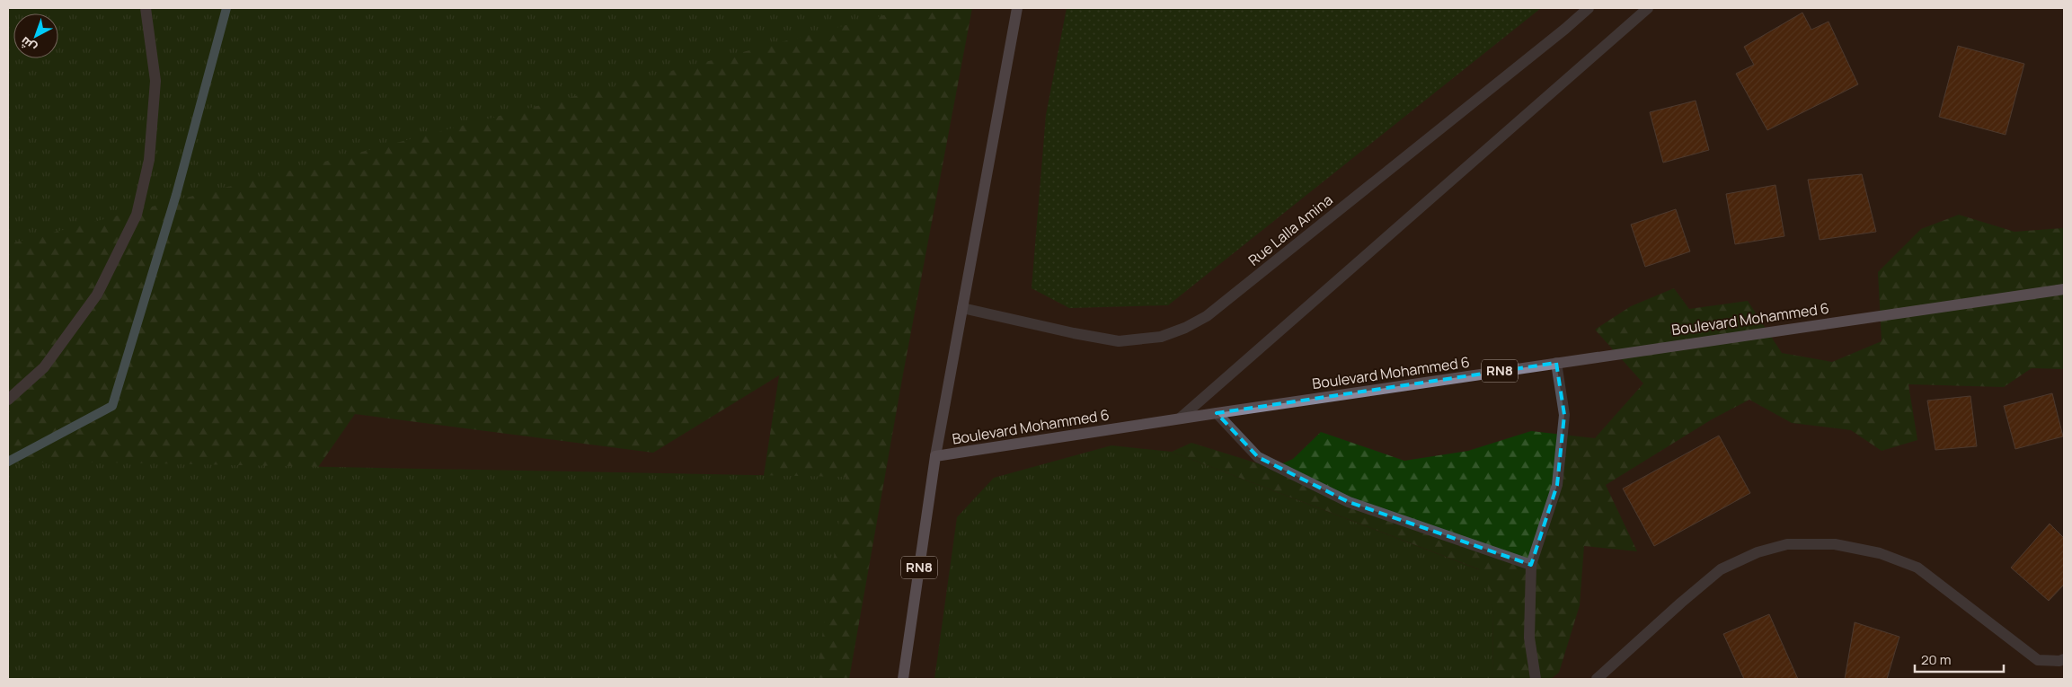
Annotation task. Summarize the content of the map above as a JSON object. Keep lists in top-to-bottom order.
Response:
{
  "streets": {
    "main road": ["Boulevard Mohammed 6", "RN8"],
    "street": ["Rue Lalla Amina"]
  },
  "crossings": [
    ["Boulevard Mohammed 6", "RN8"]
  ],
  "scale_bar": "20 m",
  "north": "bottom left"
}
